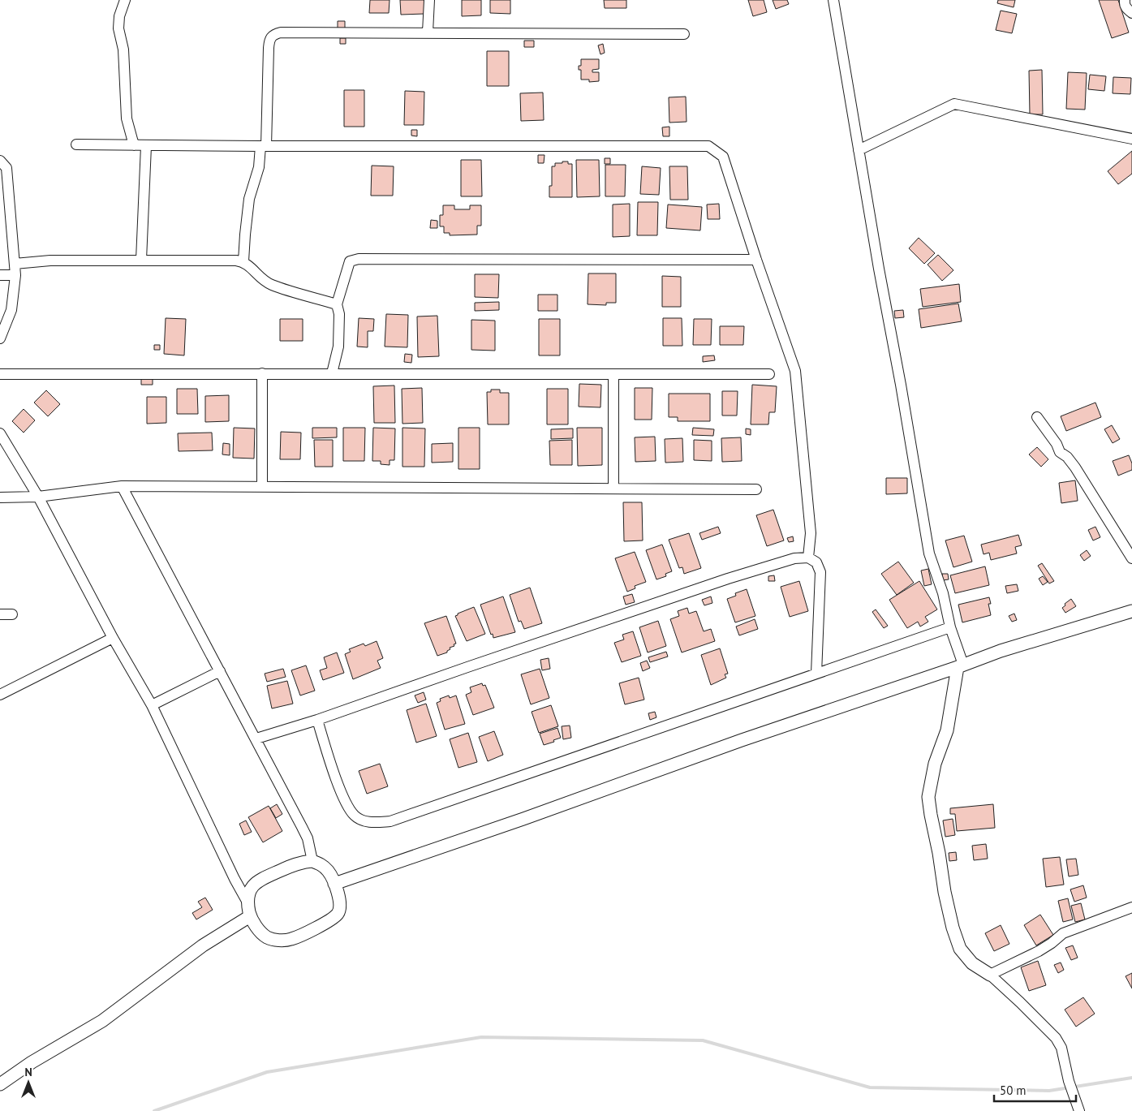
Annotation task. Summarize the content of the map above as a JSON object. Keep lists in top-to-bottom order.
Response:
{
  "scale_bar": "50 m",
  "north": "top"
}
